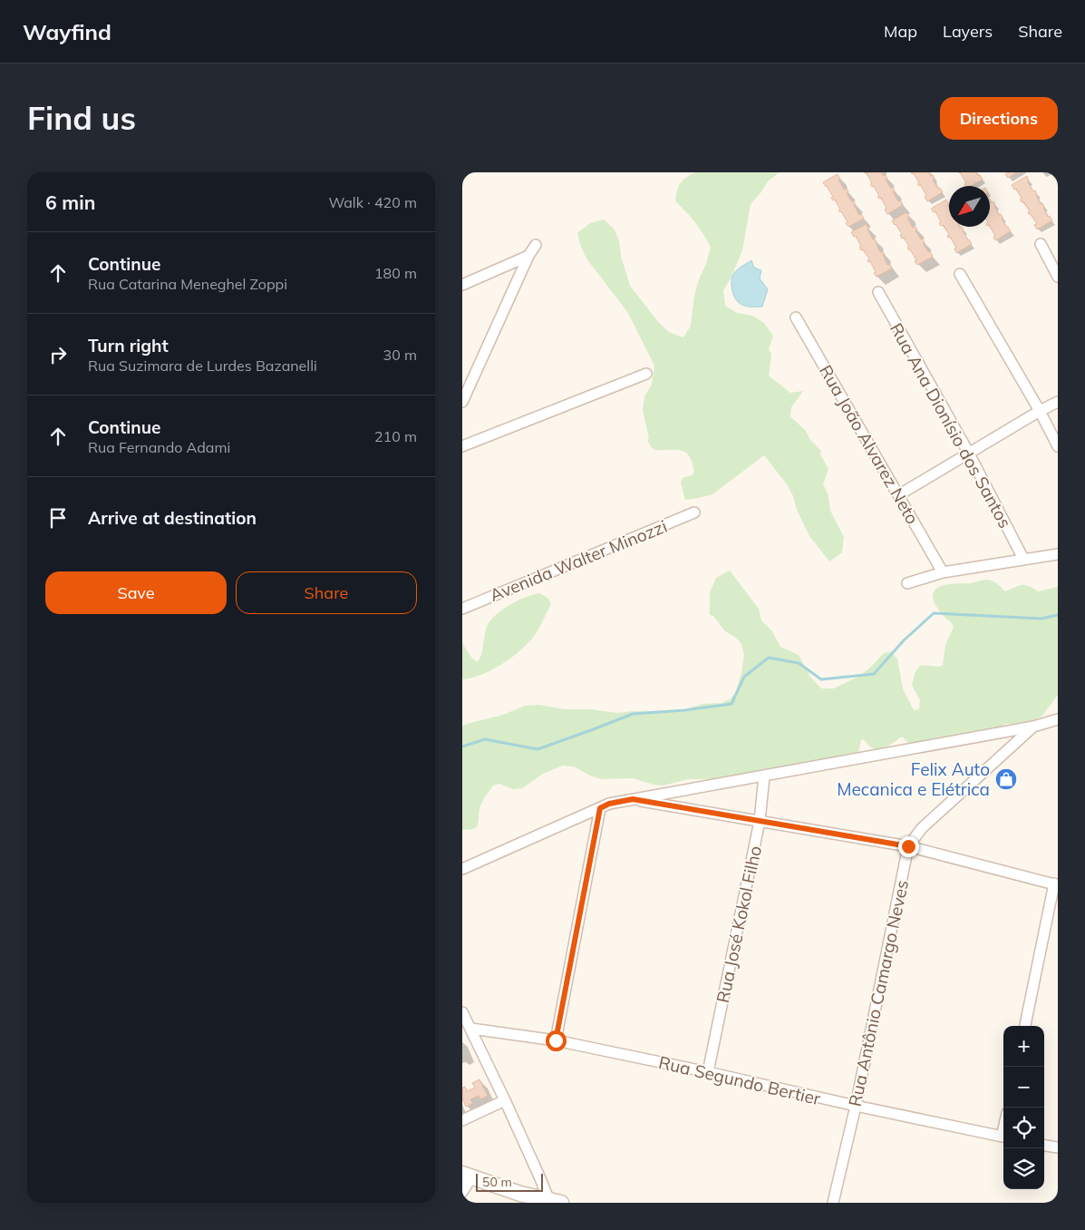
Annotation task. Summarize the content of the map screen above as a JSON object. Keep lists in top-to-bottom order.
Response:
{
  "streets": {
    "street": [
      "Rua Ana Dionísio dos Santos",
      "Rua João Alvarez Neto",
      "Avenida Walter Minozzi",
      "Rua José Kokol Filho",
      "Rua Antônio Camargo Neves",
      "Rua Segundo Bertier"
    ]
  },
  "crossings": [
    ["Rua José Kokol Filho", "Rua Segundo Bertier"],
    ["Rua Antônio Camargo Neves", "Rua Segundo Bertier"]
  ],
  "places": {
    "shop": ["Felix Auto Mecanica e Elétrica"]
  },
  "scale_bar": "50 m",
  "north": "bottom left",
  "page": {
    "header": "Wayfind",
    "nav": ["Map", "Layers", "Share"],
    "buttons": [
      "Directions",
      ["Save", "Share"]
    ],
    "title": "Find us",
    "heading": ["6 min", "Walk · 420 m"],
    "list": [
      ["Continue", "Rua Catarina Meneghel Zoppi", "180 m"],
      ["Turn right", "Rua Suzimara de Lurdes Bazanelli", "30 m"],
      ["Continue", "Rua Fernando Adami", "210 m"],
      "Arrive at destination"
    ],
    "map_buttons": ["+", "−"],
    "scale": "50 m"
  }
}
